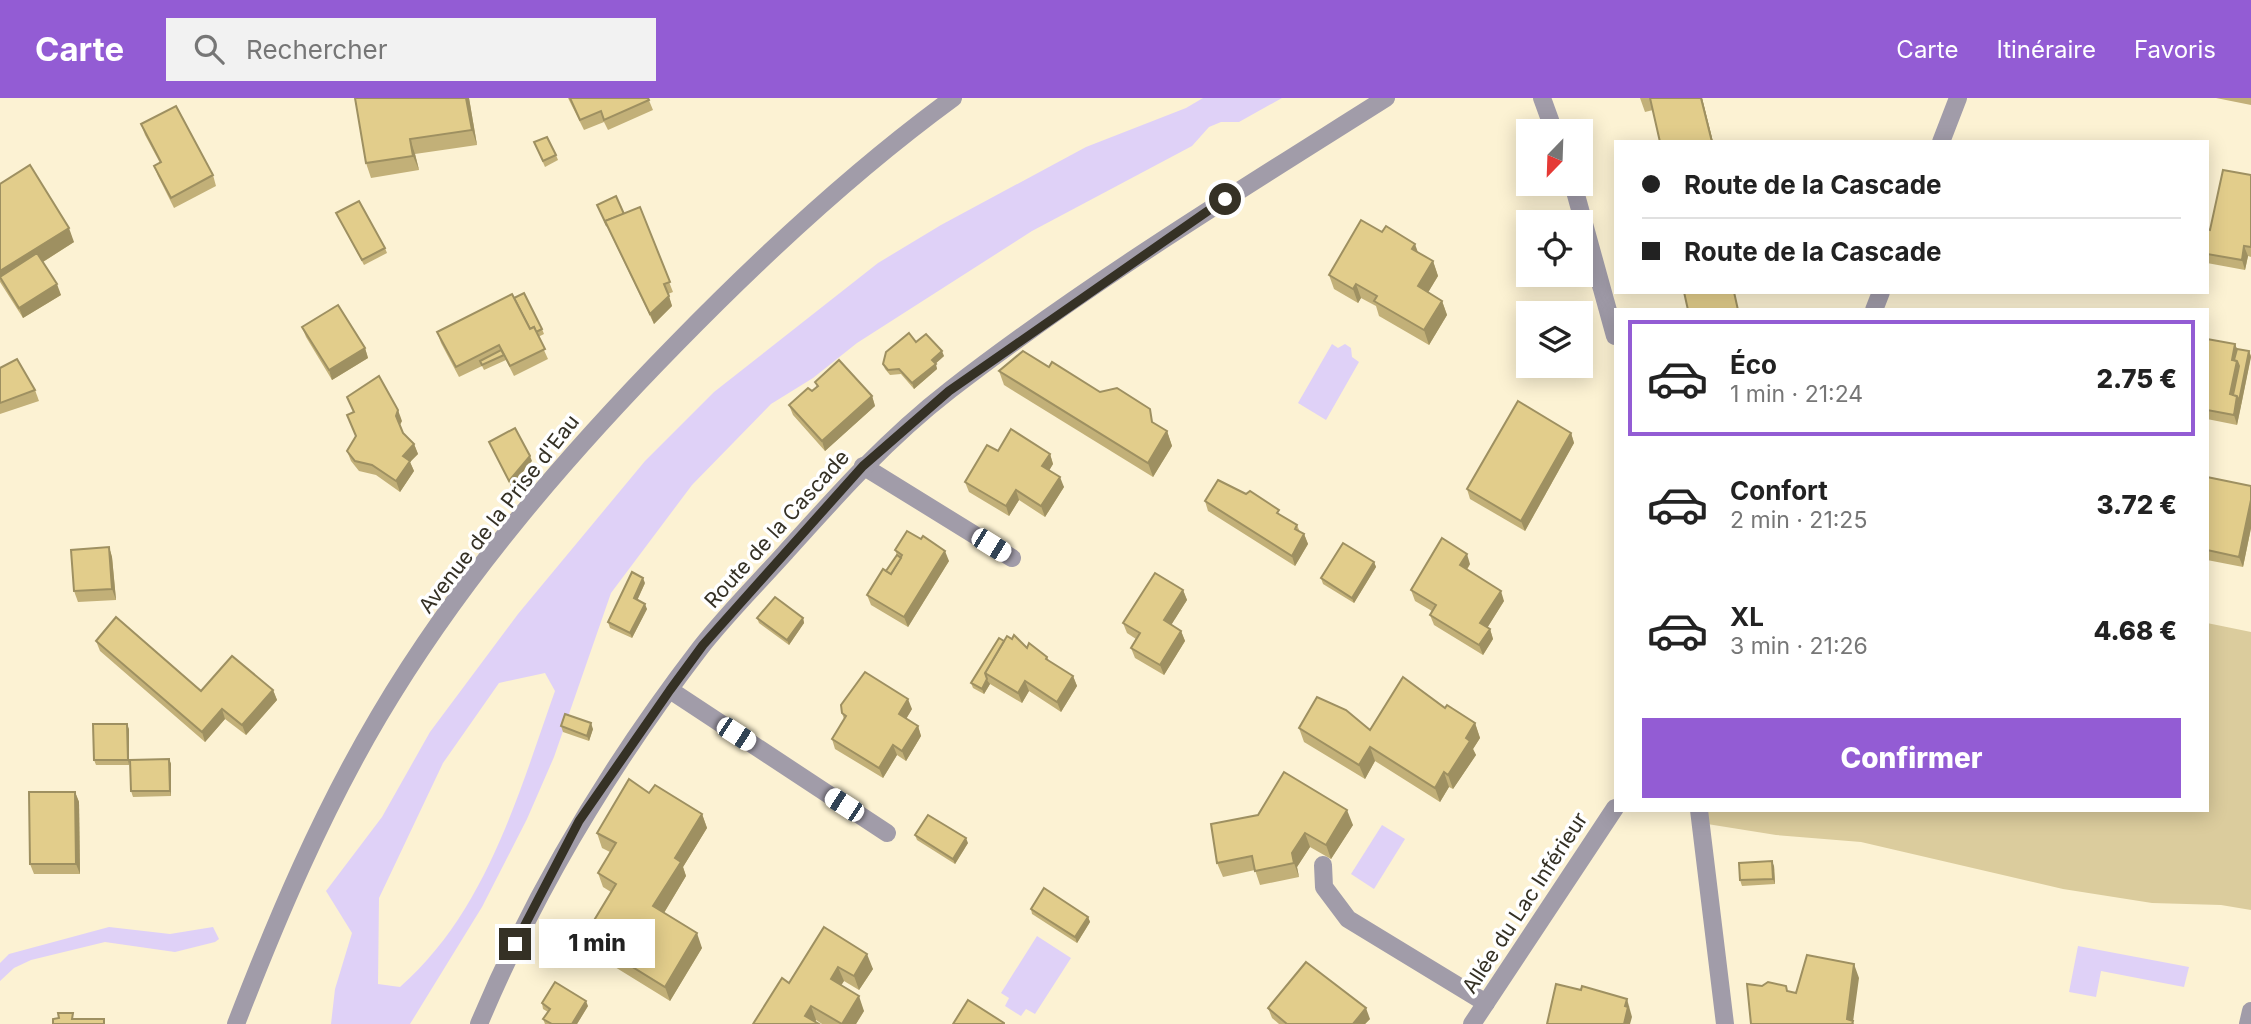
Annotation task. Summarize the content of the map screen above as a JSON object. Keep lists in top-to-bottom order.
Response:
{
  "streets": {
    "street": ["Avenue de la Prise d'Eau", "Route de la Cascade", "Allée du Lac Inférieur"]
  },
  "north": "bottom left",
  "page": {
    "header": "Carte",
    "search": "Rechercher",
    "nav": ["Carte", "Itinéraire", "Favoris"],
    "banner": ["Route de la Cascade", "Route de la Cascade"],
    "list": [
      {
        "name": "Éco",
        "note": "1 min · 21:24",
        "value": "2.75 €"
      },
      {
        "name": "Confort",
        "note": "2 min · 21:25",
        "value": "3.72 €"
      },
      {
        "name": "XL",
        "note": "3 min · 21:26",
        "value": "4.68 €"
      }
    ],
    "buttons": "Confirmer",
    "bubble": "1 min"
  }
}
